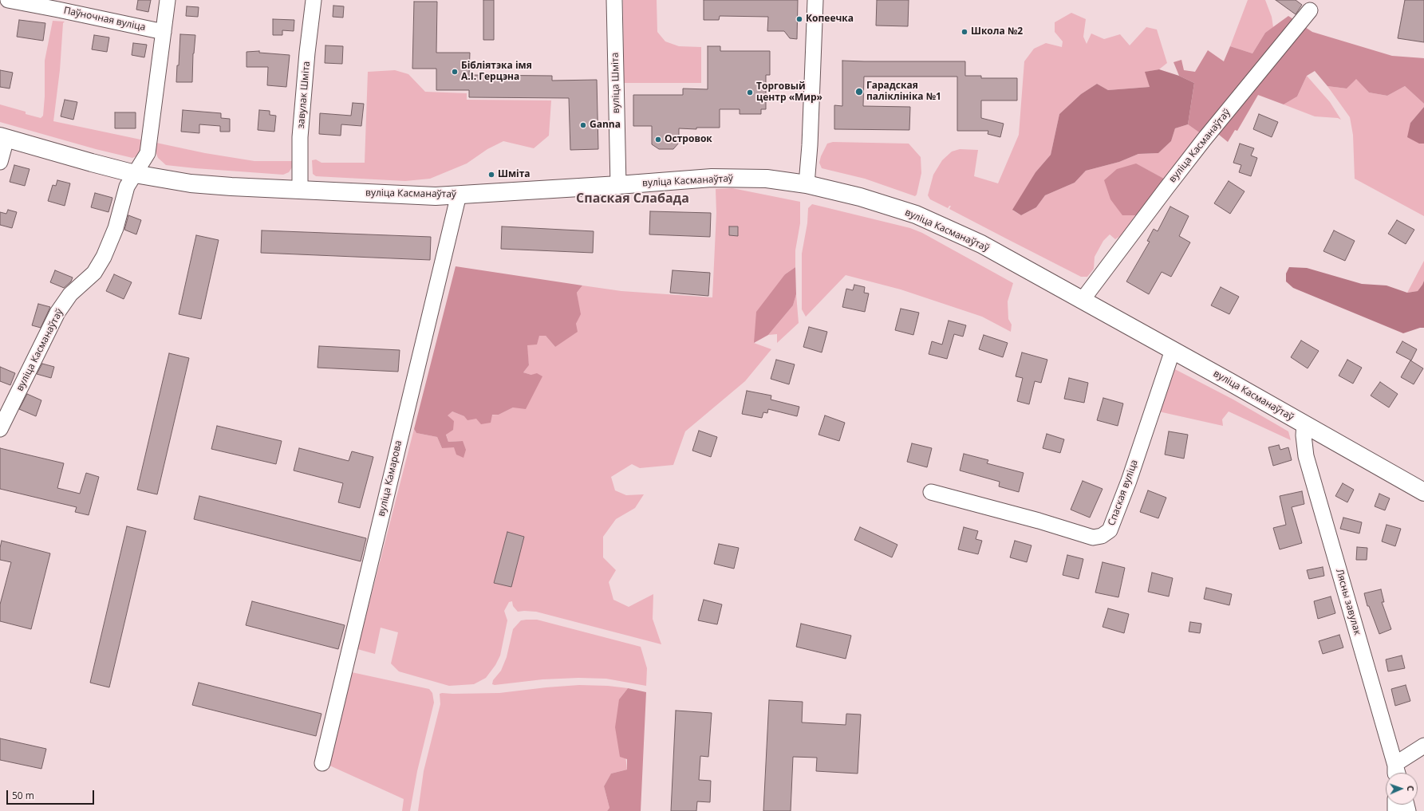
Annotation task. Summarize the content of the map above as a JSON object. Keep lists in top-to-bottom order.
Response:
{
  "streets": {
    "main road": ["вуліца Касманаўтаў"],
    "street": [
      "Паўночная вуліца",
      "вуліца Шміта",
      "завулак Шміта",
      "вуліца Камарова",
      "Спаская вуліца",
      "Лясны завулак"
    ]
  },
  "crossings": [
    ["вуліца Шміта", "вуліца Касманаўтаў"],
    ["завулак Шміта", "вуліца Касманаўтаў"],
    ["вуліца Касманаўтаў", "вуліца Камарова"],
    ["вуліца Касманаўтаў", "Спаская вуліца"],
    ["вуліца Касманаўтаў", "Лясны завулак"]
  ],
  "districts": ["Спаская Слабада"],
  "places": [
    "Копеечка",
    "Школа №2",
    "Бібліятэка імя А.І. Герцэна",
    "Гарадская паліклініка №1",
    "Торговый центр «Мир»",
    "Ganna",
    "Островок",
    "Шміта"
  ],
  "scale_bar": "50 m",
  "north": "right"
}
